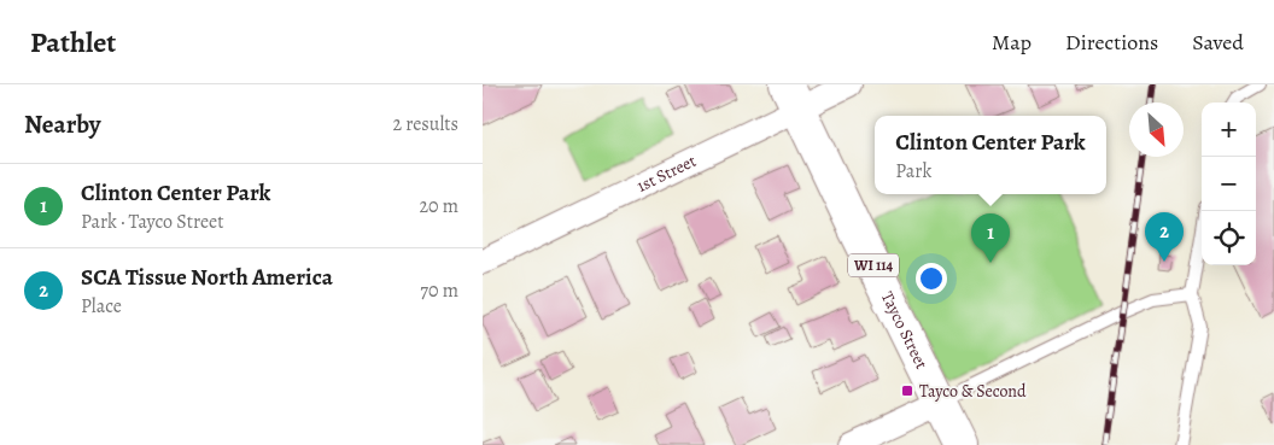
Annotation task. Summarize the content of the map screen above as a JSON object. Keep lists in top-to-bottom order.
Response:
{
  "streets": {
    "main road": ["WI 114", "Tayco Street"],
    "street": ["1st Street"]
  },
  "crossings": [
    ["1st Street", "Tayco Street"]
  ],
  "places": {
    "transit": ["Tayco & Second"]
  },
  "north": "bottom right",
  "page": {
    "header": "Pathlet",
    "nav": ["Map", "Directions", "Saved"],
    "heading": ["Nearby", "2 results"],
    "map_buttons": ["+", "−"],
    "popup": ["Clinton Center Park", "Park"],
    "list": [
      {
        "mark": "1",
        "name": "Clinton Center Park",
        "note": "Park · Tayco Street",
        "value": "20 m"
      },
      {
        "mark": "2",
        "name": "SCA Tissue North America",
        "note": "Place",
        "value": "70 m"
      }
    ],
    "pins": ["2", "1"]
  }
}
